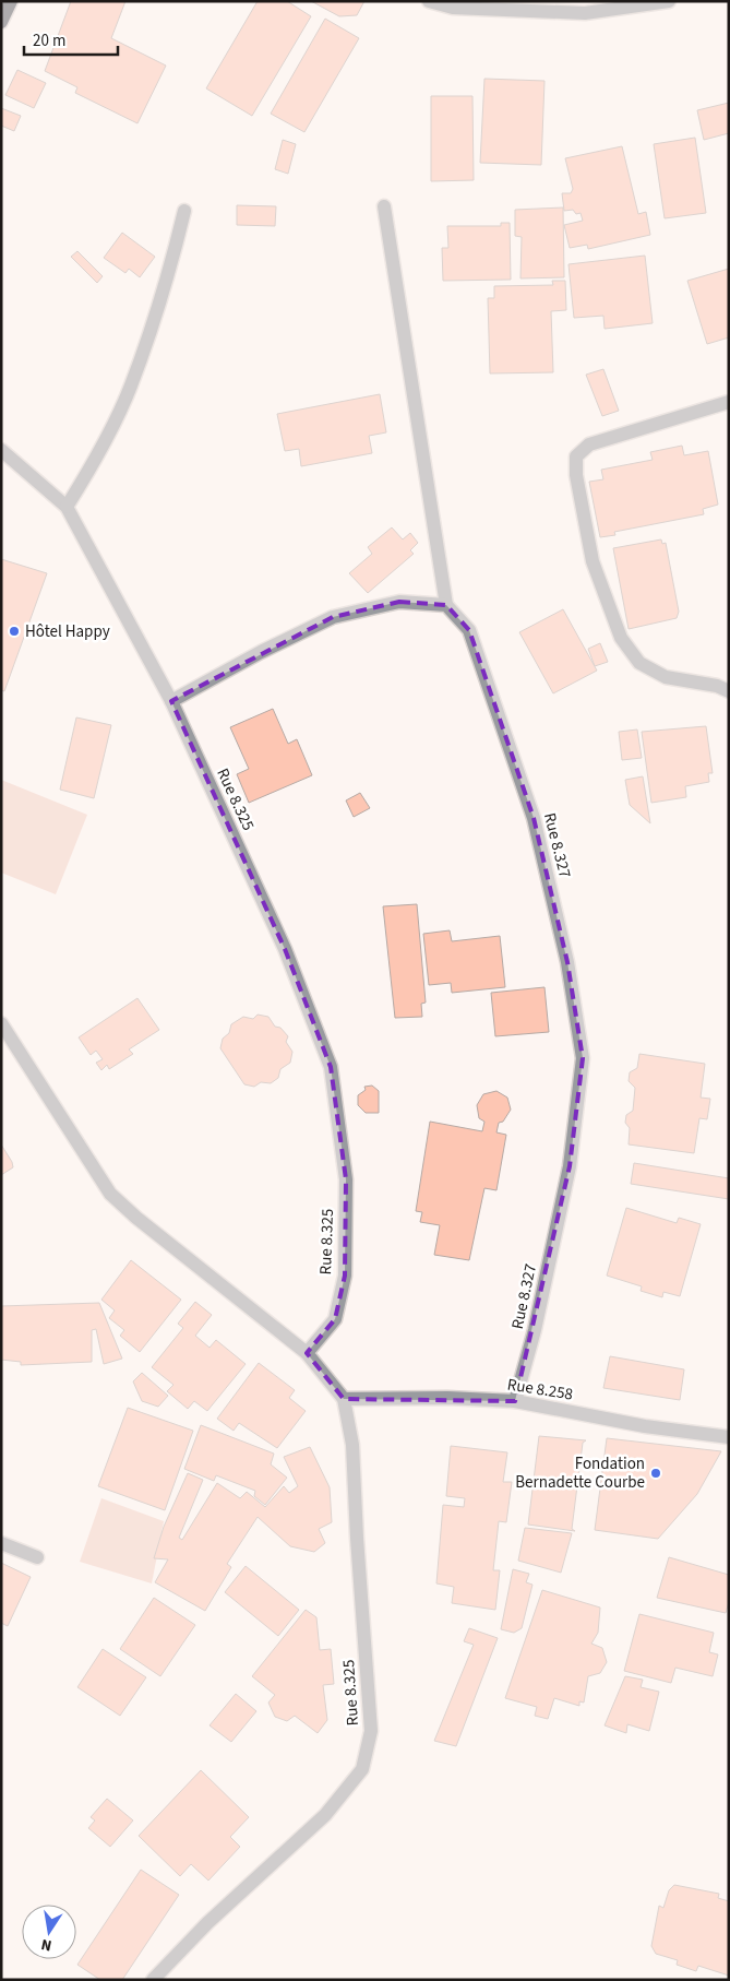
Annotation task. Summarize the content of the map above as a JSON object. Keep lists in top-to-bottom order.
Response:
{
  "streets": {
    "street": ["Rue 8.325", "Rue 8.327", "Rue 8.258"]
  },
  "crossings": [
    ["Rue 8.325", "Rue 8.258"],
    ["Rue 8.327", "Rue 8.258"]
  ],
  "places": ["Hôtel Happy", "Fondation Bernadette Courbe"],
  "scale_bar": "20 m",
  "north": "bottom"
}
